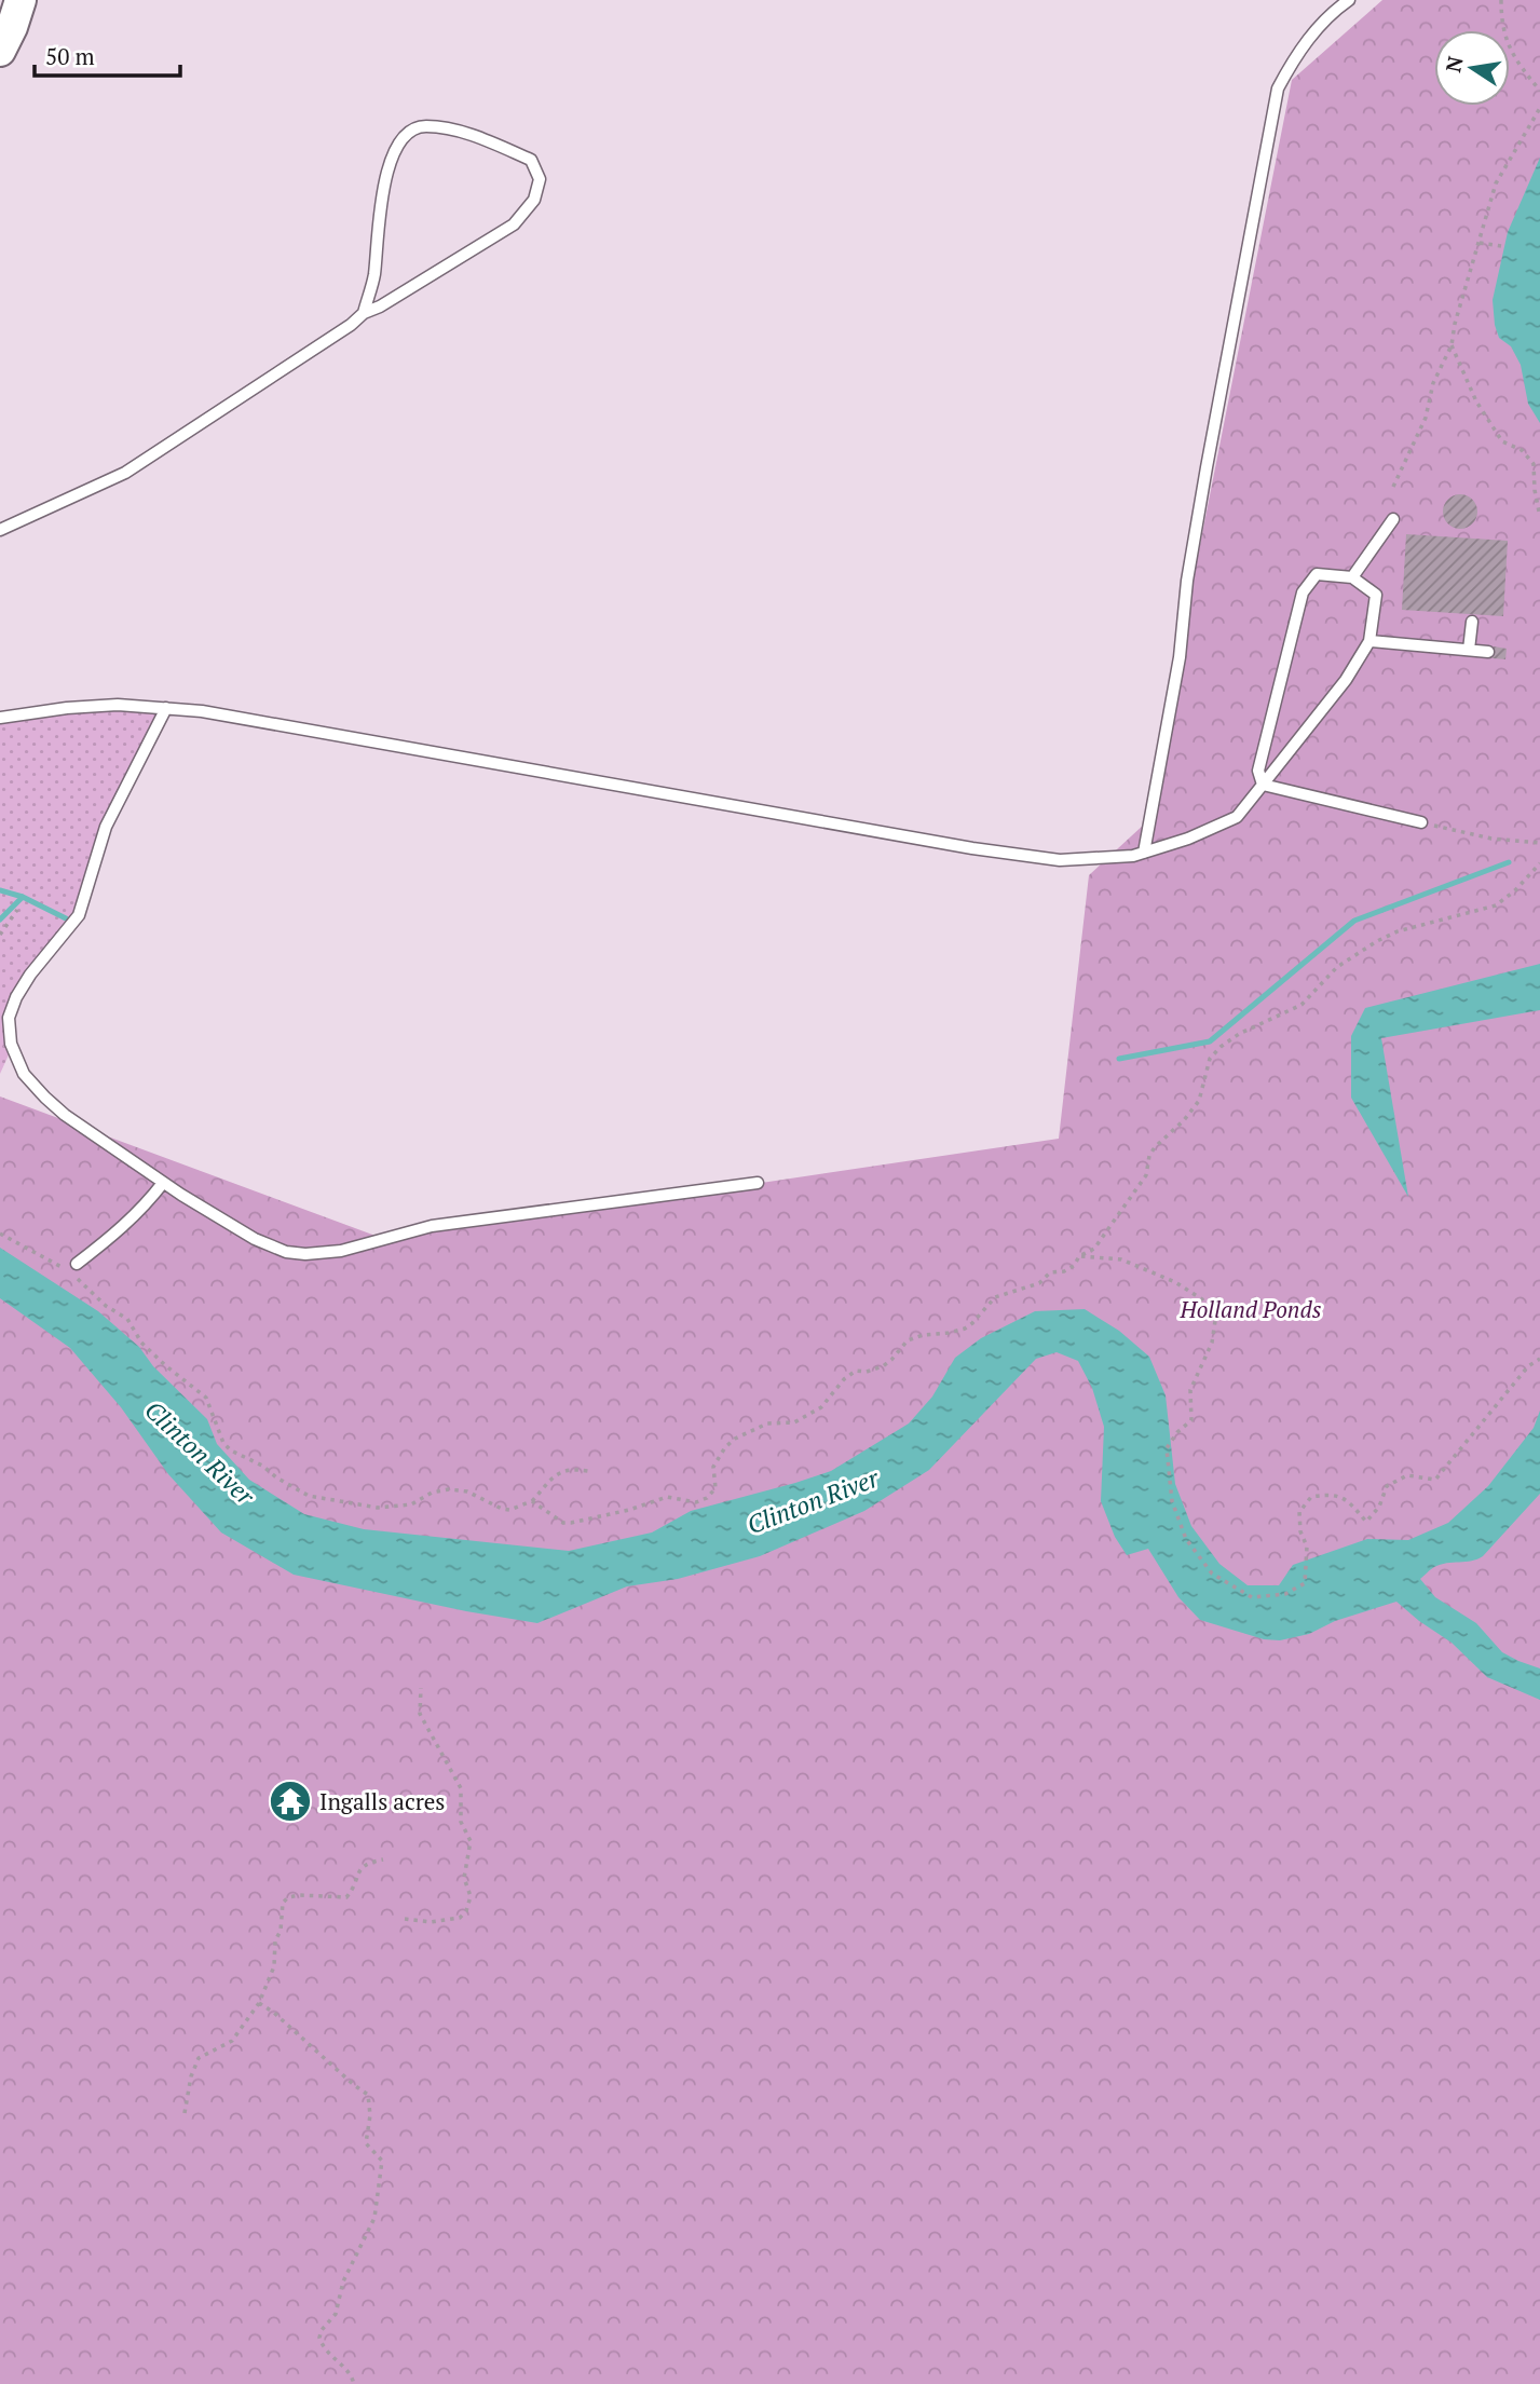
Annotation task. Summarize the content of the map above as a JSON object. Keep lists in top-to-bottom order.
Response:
{
  "water": ["Clinton River"],
  "parks": ["Holland Ponds"],
  "places": {
    "temple": ["Ingalls acres"]
  },
  "scale_bar": "50 m",
  "north": "left"
}
